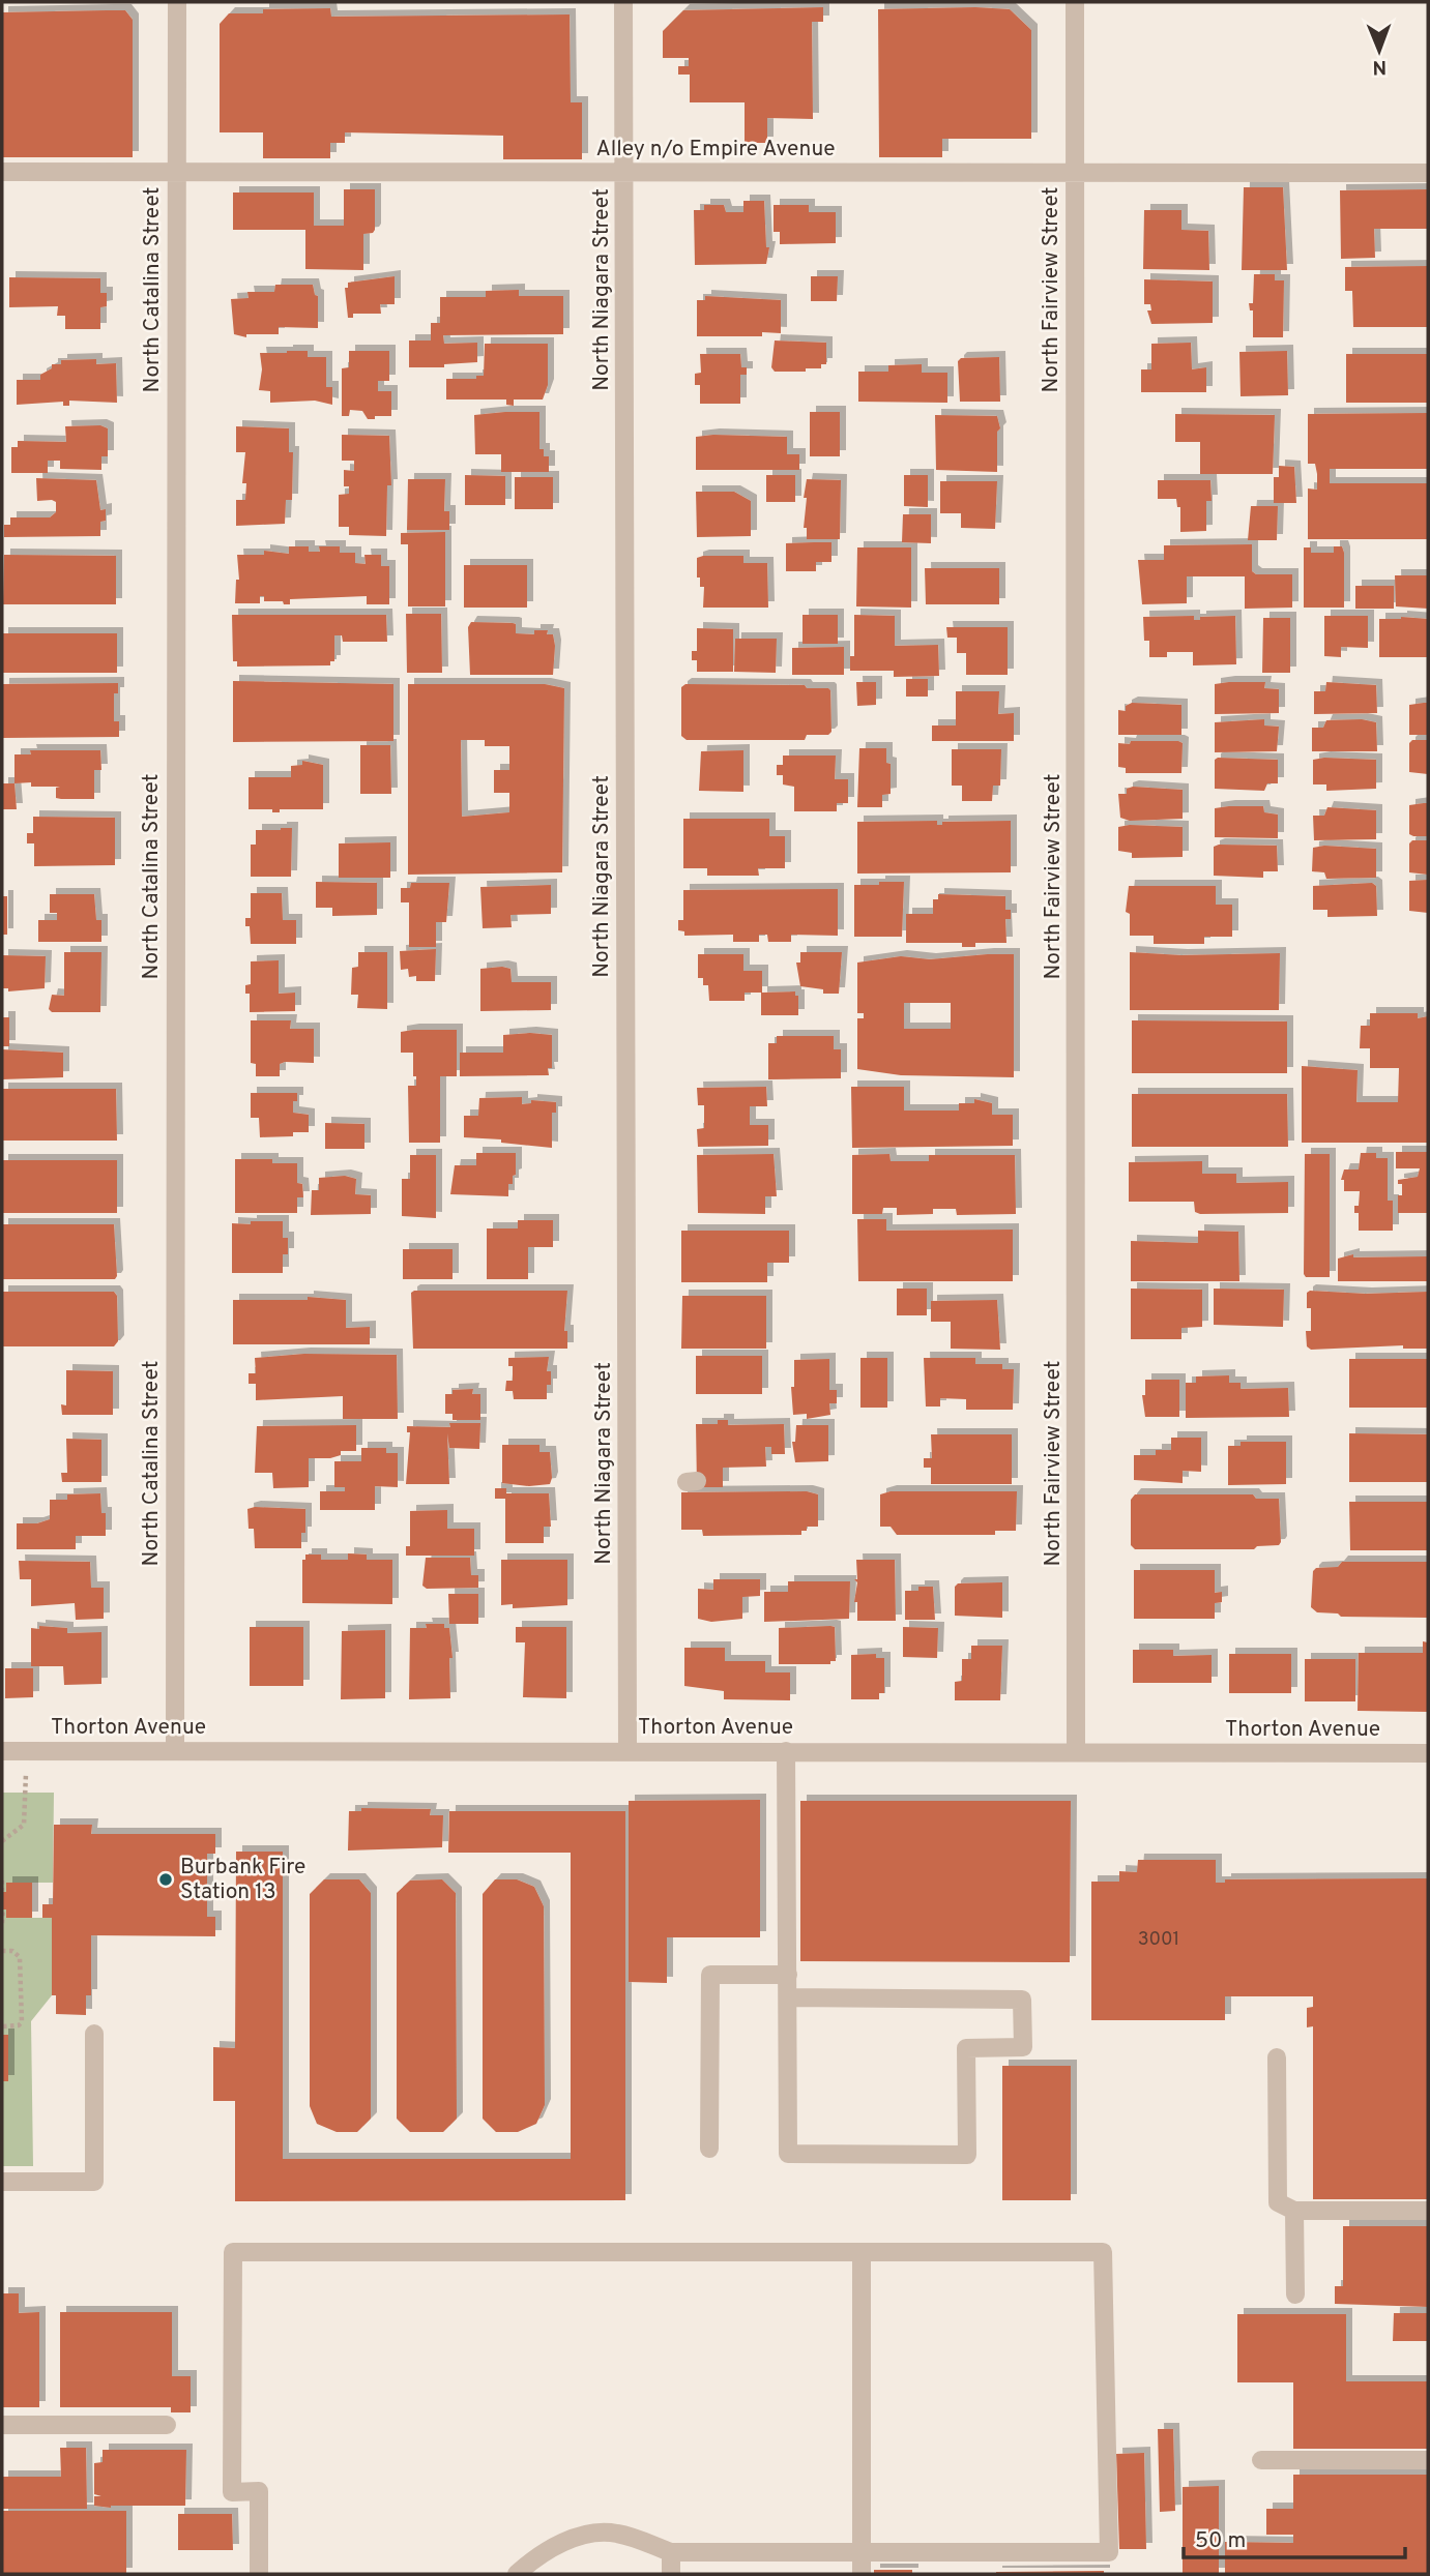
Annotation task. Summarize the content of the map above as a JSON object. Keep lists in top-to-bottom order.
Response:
{
  "streets": {
    "street": [
      "Alley n/o Empire Avenue",
      "North Catalina Street",
      "North Niagara Street",
      "North Fairview Street",
      "Thorton Avenue"
    ]
  },
  "crossings": [
    ["Alley n/o Empire Avenue", "North Catalina Street"],
    ["Alley n/o Empire Avenue", "North Niagara Street"],
    ["Alley n/o Empire Avenue", "North Fairview Street"],
    ["North Catalina Street", "Thorton Avenue"],
    ["North Niagara Street", "Thorton Avenue"],
    ["North Fairview Street", "Thorton Avenue"]
  ],
  "places": ["Burbank Fire Station 13"],
  "house_numbers": ["3001"],
  "scale_bar": "50 m",
  "north": "bottom"
}
